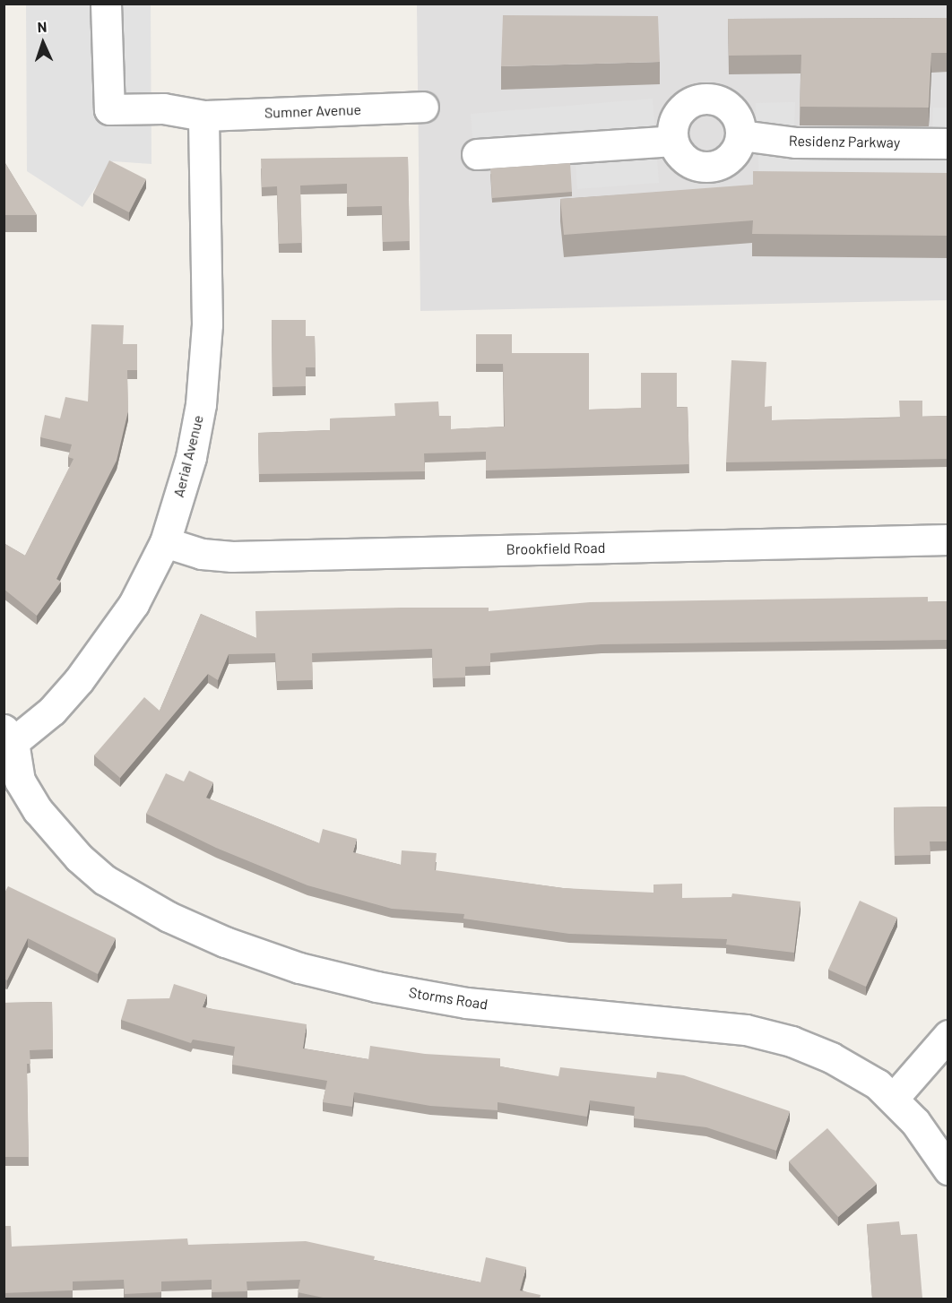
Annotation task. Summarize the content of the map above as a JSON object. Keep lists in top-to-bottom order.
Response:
{
  "streets": {
    "street": [
      "Sumner Avenue",
      "Residenz Parkway",
      "Aerial Avenue",
      "Brookfield Road",
      "Storms Road"
    ]
  },
  "crossings": [
    ["Sumner Avenue", "Aerial Avenue"],
    ["Aerial Avenue", "Brookfield Road"],
    ["Aerial Avenue", "Storms Road"]
  ],
  "north": "top"
}
